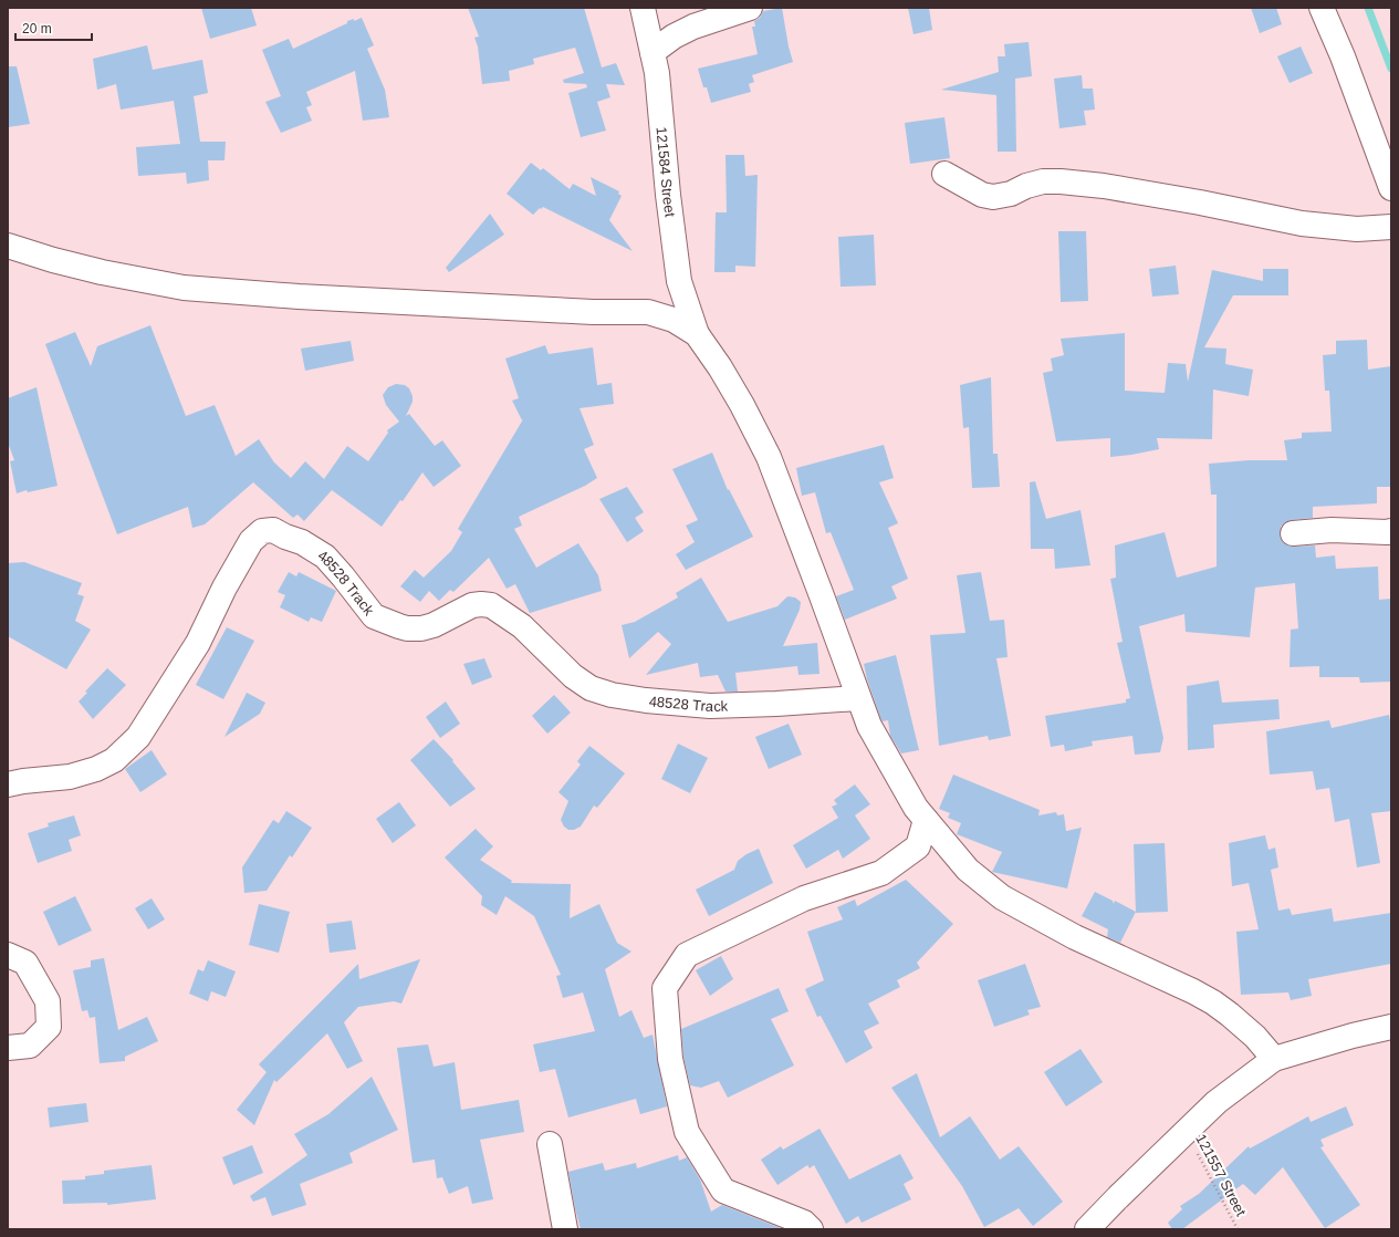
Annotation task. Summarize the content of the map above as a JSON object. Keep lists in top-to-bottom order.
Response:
{
  "streets": {
    "street": ["121584 Street", "48528 Track"],
    "path": ["121557 Street"]
  },
  "scale_bar": "20 m"
}
